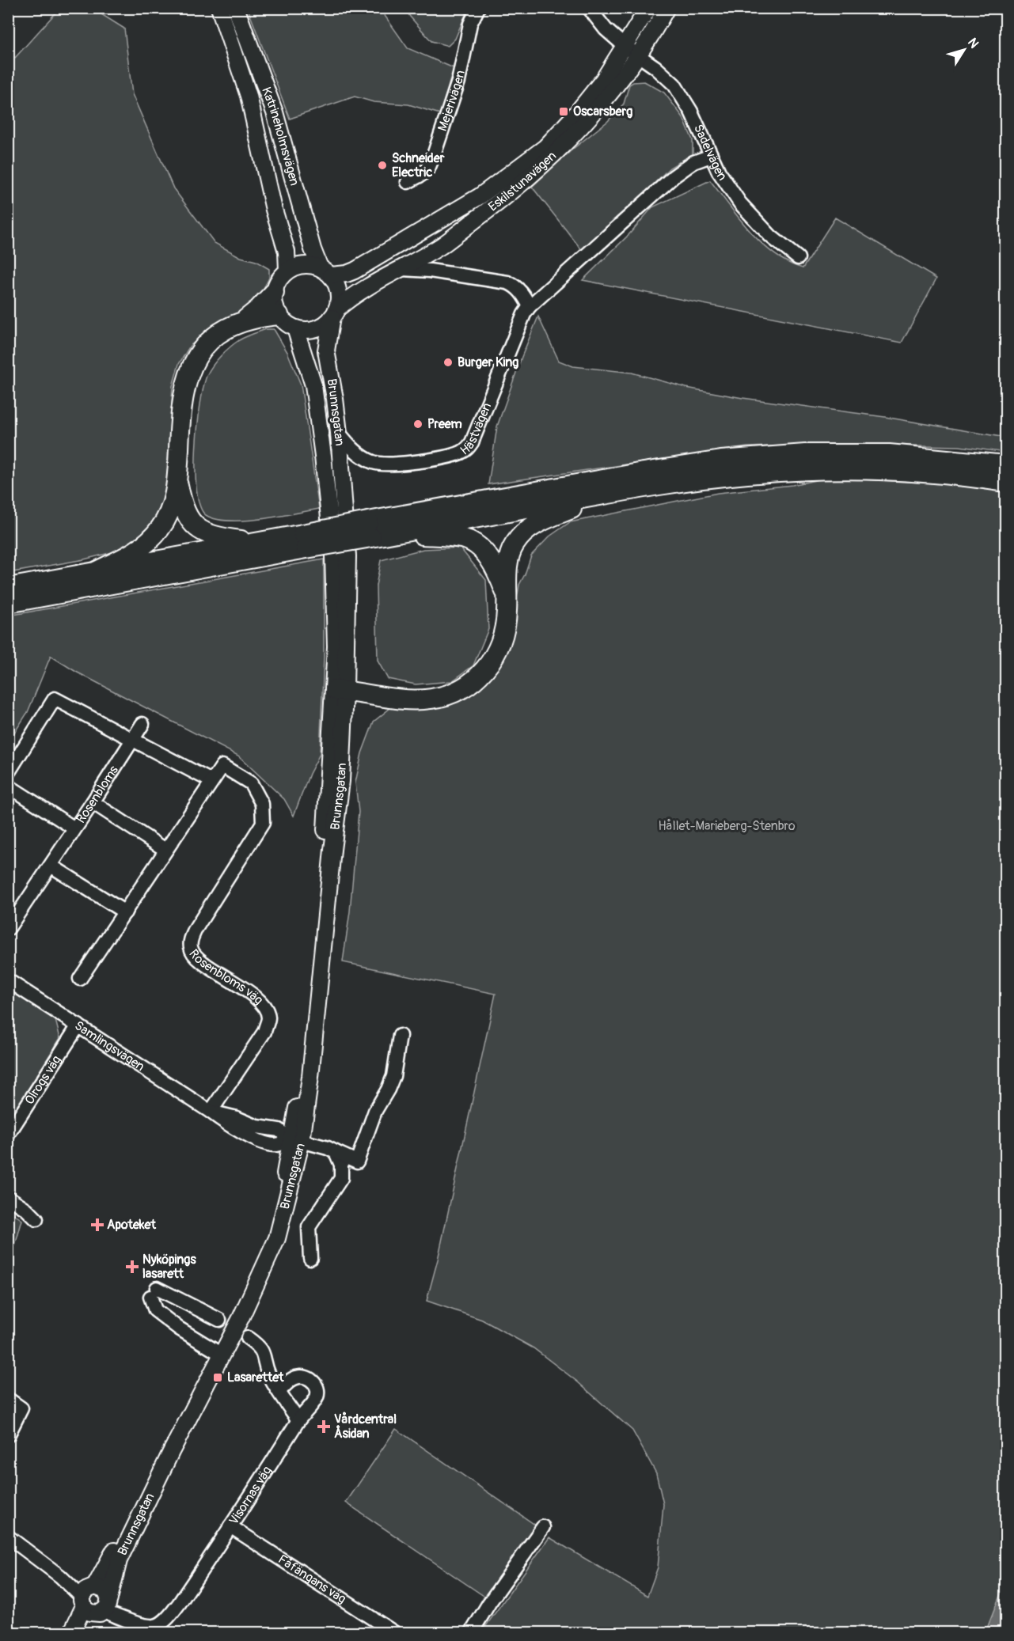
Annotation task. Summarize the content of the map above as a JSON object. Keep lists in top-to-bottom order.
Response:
{
  "streets": {
    "main road": ["Katrineholmsvägen", "Eskilstunavägen", "Brunnsgatan"],
    "street": [
      "Mejerivägen",
      "Sadelvägen",
      "Hästvägen",
      "Rosenbloms",
      "Rosenbloms väg",
      "Samlingsvägen",
      "Olrogs väg",
      "Visornas väg",
      "Fåfängans väg"
    ]
  },
  "crossings": [
    ["Katrineholmsvägen", "Eskilstunavägen"],
    ["Katrineholmsvägen", "Brunnsgatan"],
    ["Sadelvägen", "Eskilstunavägen"],
    ["Sadelvägen", "Hästvägen"],
    ["Eskilstunavägen", "Brunnsgatan"],
    ["Brunnsgatan", "Hästvägen"],
    ["Brunnsgatan", "Samlingsvägen"],
    ["Brunnsgatan", "Visornas väg"],
    ["Rosenbloms väg", "Samlingsvägen"],
    ["Samlingsvägen", "Olrogs väg"],
    ["Visornas väg", "Fåfängans väg"]
  ],
  "parks": ["Hållet-Marieberg-Stenbro"],
  "places": {
    "transit": ["Oscarsberg", "Lasarettet"],
    "other": ["Schneider Electric", "Burger King", "Preem"],
    "health": ["Apoteket", "Nyköpings lasarett", "Vårdcentral Åsidan"]
  },
  "north": "top right"
}
